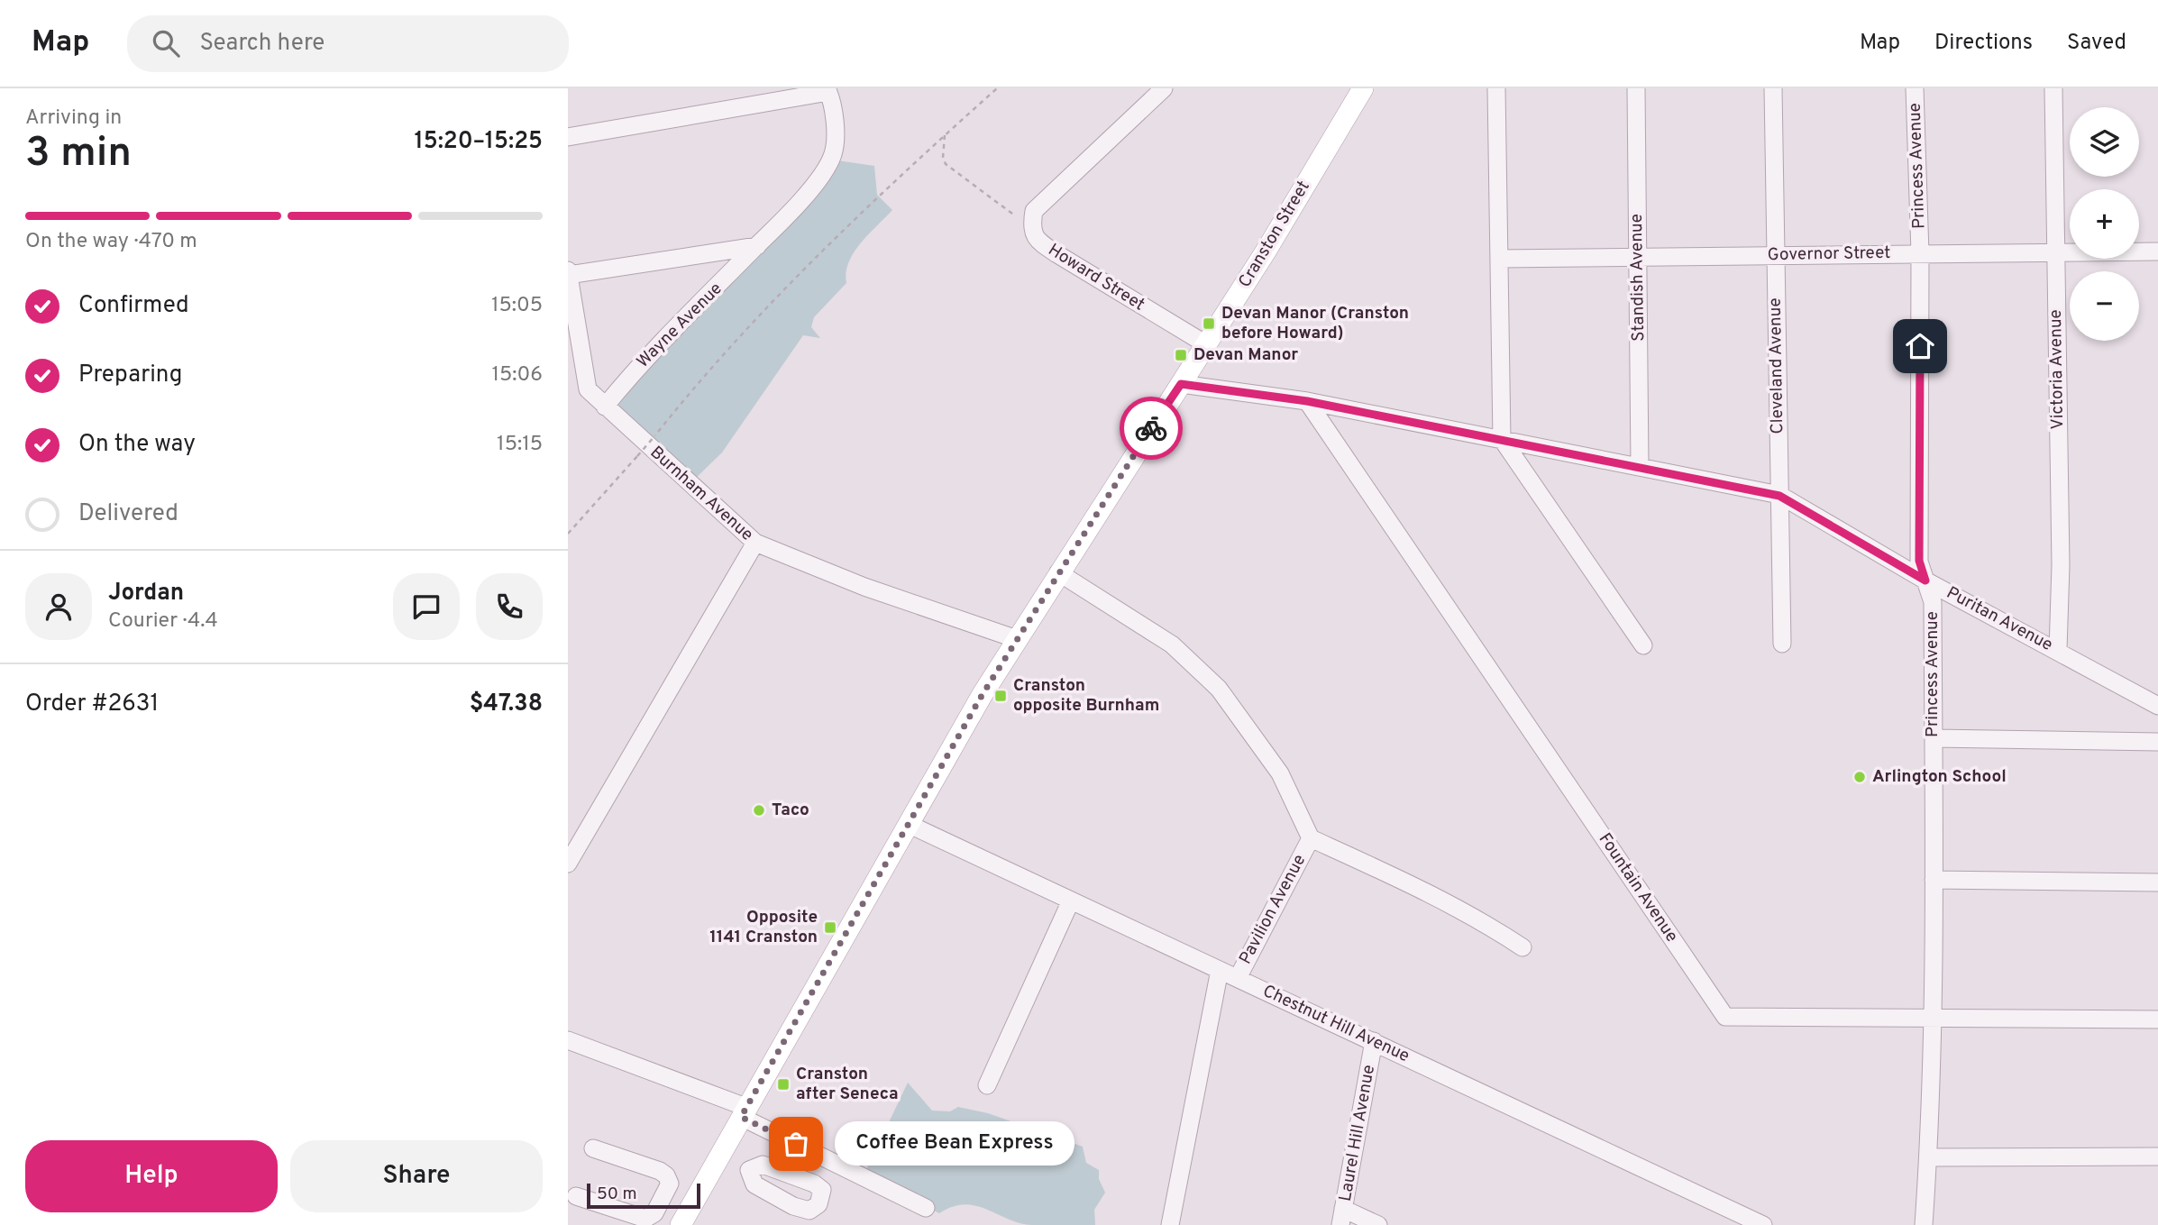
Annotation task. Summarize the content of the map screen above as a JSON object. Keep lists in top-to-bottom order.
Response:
{
  "streets": {
    "main road": ["Cranston Street"],
    "street": [
      "Princess Avenue",
      "Governor Street",
      "Howard Street",
      "Standish Avenue",
      "Wayne Avenue",
      "Cleveland Avenue",
      "Victoria Avenue",
      "Burnham Avenue",
      "Puritan Avenue",
      "Fountain Avenue",
      "Pavilion Avenue",
      "Chestnut Hill Avenue",
      "Laurel Hill Avenue"
    ]
  },
  "crossings": [
    ["Princess Avenue", "Governor Street"],
    ["Princess Avenue", "Puritan Avenue"],
    ["Princess Avenue", "Fountain Avenue"],
    ["Cranston Street", "Howard Street"],
    ["Cranston Street", "Burnham Avenue"],
    ["Cranston Street", "Puritan Avenue"],
    ["Cranston Street", "Pavilion Avenue"],
    ["Cranston Street", "Chestnut Hill Avenue"],
    ["Governor Street", "Standish Avenue"],
    ["Governor Street", "Cleveland Avenue"],
    ["Governor Street", "Victoria Avenue"],
    ["Standish Avenue", "Puritan Avenue"],
    ["Wayne Avenue", "Burnham Avenue"],
    ["Cleveland Avenue", "Puritan Avenue"],
    ["Victoria Avenue", "Puritan Avenue"],
    ["Puritan Avenue", "Fountain Avenue"],
    ["Pavilion Avenue", "Chestnut Hill Avenue"],
    ["Chestnut Hill Avenue", "Laurel Hill Avenue"]
  ],
  "places": {
    "transit": [
      "Devan Manor (Cranston before Howard)",
      "Devan Manor",
      "Cranston opposite Burnham",
      "Opposite 1141 Cranston",
      "Cranston after Seneca"
    ],
    "other": ["Arlington School", "Taco", "Coffee Bean Express"]
  },
  "scale_bar": "50 m",
  "page": {
    "header": "Map",
    "search": "Search here",
    "nav": ["Map", "Directions", "Saved"],
    "heading": ["3 min", "Arriving in", "15:20–15:25"],
    "panel": [
      "Jordan",
      "Courier · 4.4",
      "Order #2631",
      "$47.38"
    ],
    "map_buttons": ["+", "−"],
    "bar": "On the way · 470 m",
    "list": [
      ["Confirmed", "15:05"],
      ["Preparing", "15:06"],
      ["On the way", "15:15"],
      "Delivered"
    ],
    "bubble": "Coffee Bean Express",
    "buttons": ["Help", "Share"],
    "scale": "50 m"
  }
}
